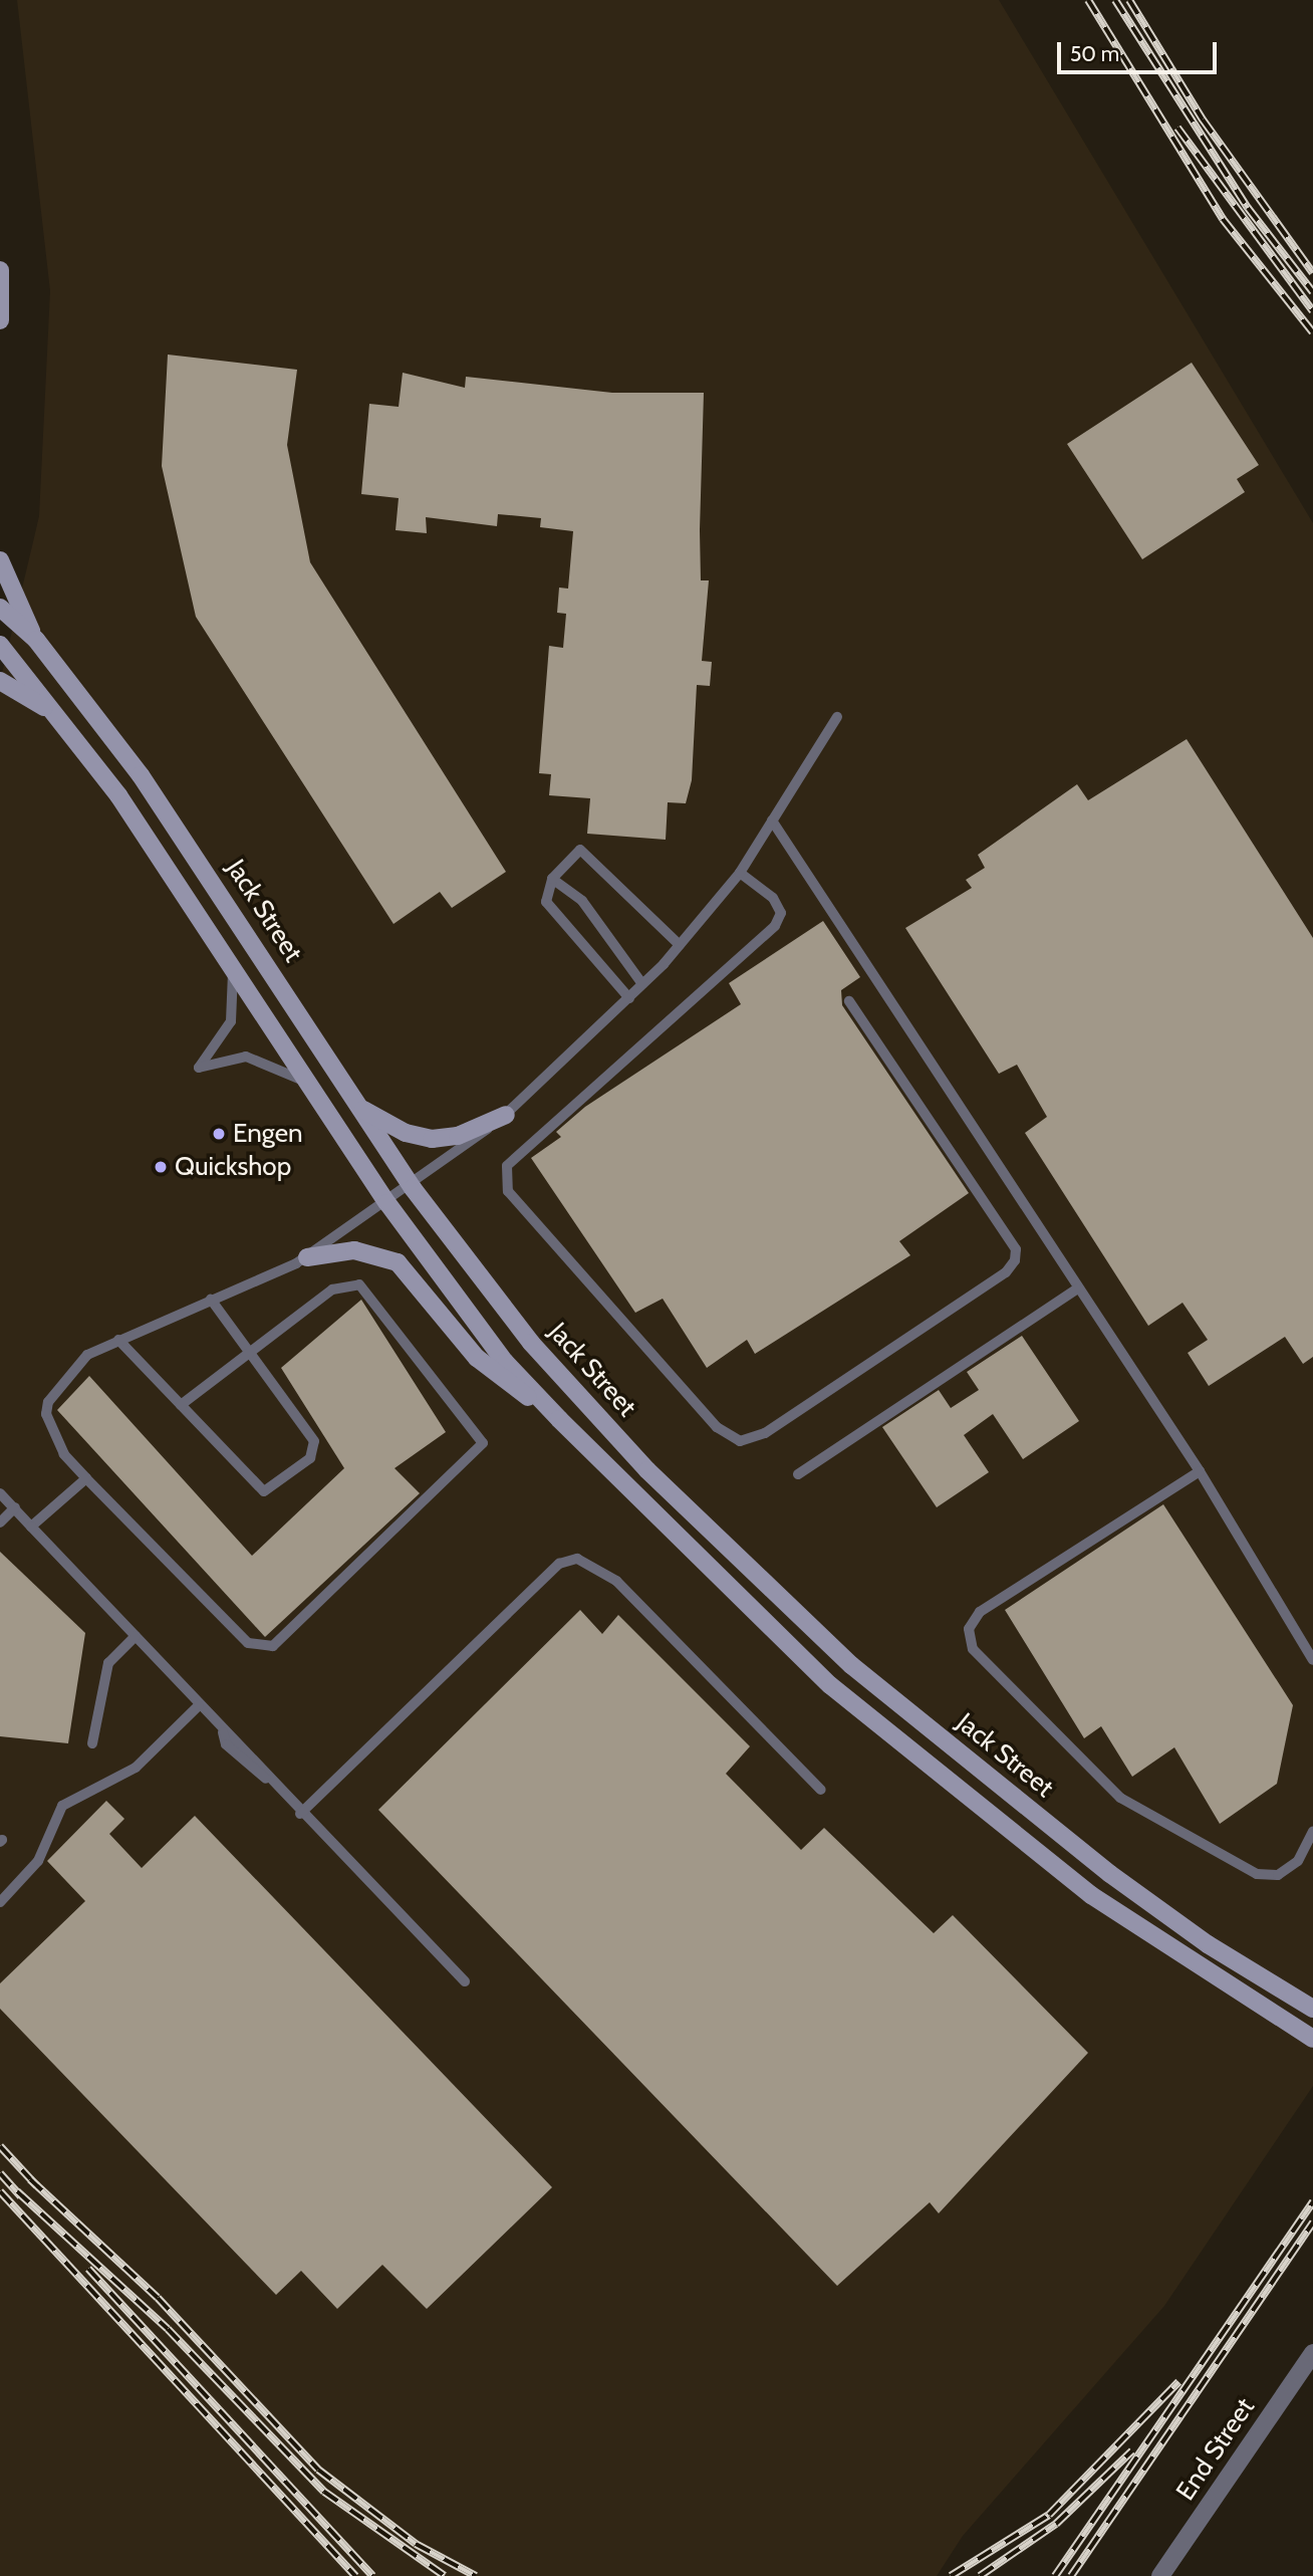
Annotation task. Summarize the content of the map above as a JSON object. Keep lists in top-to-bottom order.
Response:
{
  "streets": {
    "main road": ["Jack Street"],
    "street": ["End Street"]
  },
  "places": ["Engen", "Quickshop"],
  "scale_bar": "50 m"
}
